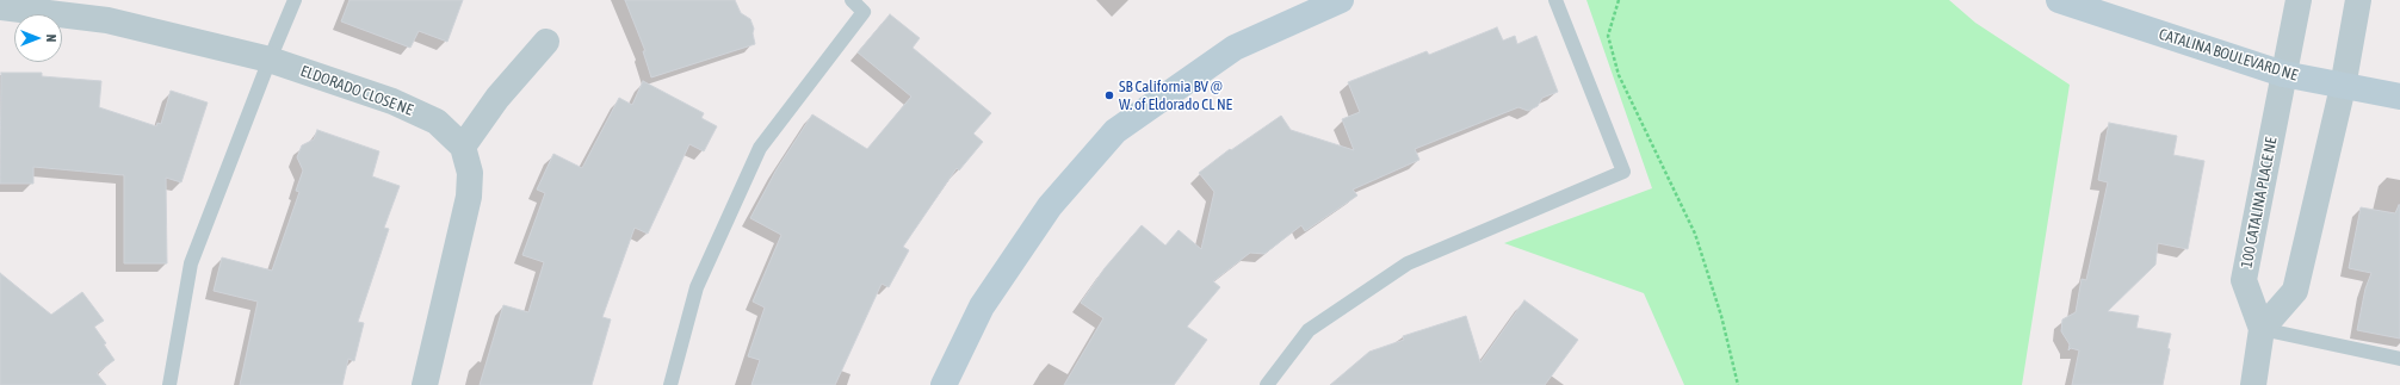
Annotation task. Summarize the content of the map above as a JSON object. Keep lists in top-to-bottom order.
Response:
{
  "streets": {
    "street": ["CATALINA BOULEVARD NE", "ELDORADO CLOSE NE", "100 CATALINA PLACE NE"]
  },
  "crossings": [
    ["CATALINA BOULEVARD NE", "100 CATALINA PLACE NE"]
  ],
  "places": ["SB California BV @ W. of Eldorado CL NE"],
  "north": "right"
}
